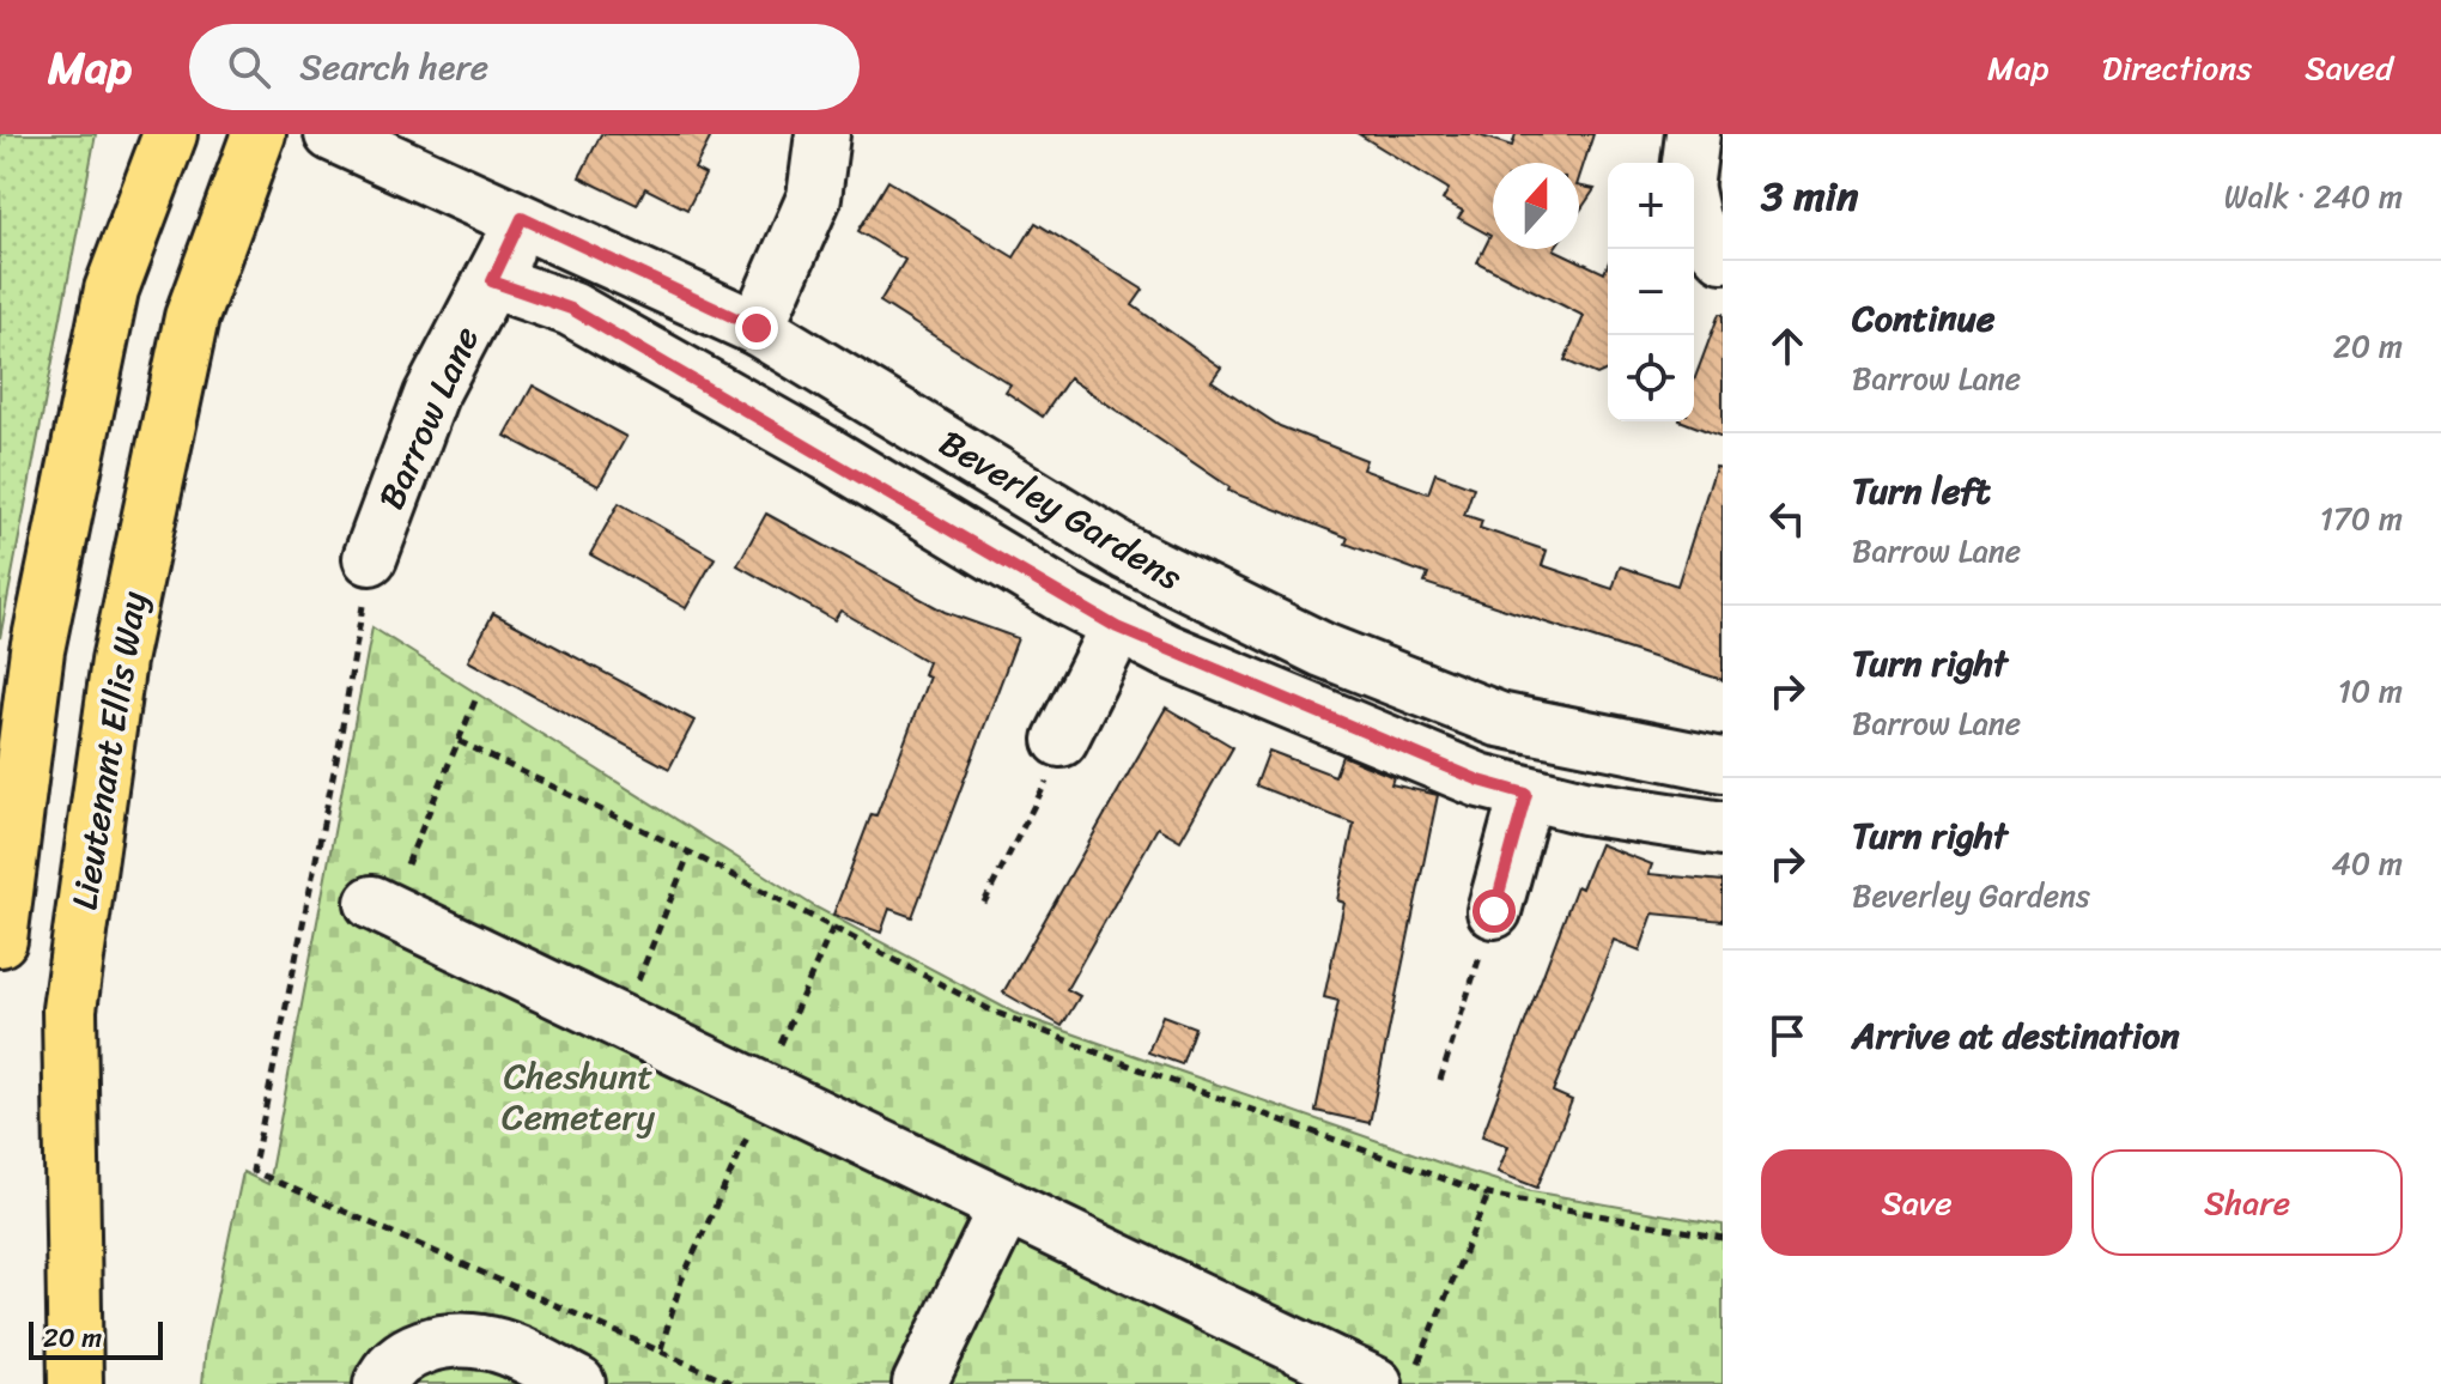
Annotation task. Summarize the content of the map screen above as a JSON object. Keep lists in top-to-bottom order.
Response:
{
  "streets": {
    "main road": ["Lieutenant Ellis Way"],
    "street": ["Barrow Lane", "Beverley Gardens"]
  },
  "crossings": [
    ["Barrow Lane", "Beverley Gardens"]
  ],
  "parks": ["Cheshunt Cemetery"],
  "scale_bar": "20 m",
  "north": "top",
  "page": {
    "header": "Map",
    "search": "Search here",
    "nav": ["Map", "Directions", "Saved"],
    "heading": ["3 min", "Walk · 240 m"],
    "map_buttons": ["+", "−"],
    "list": [
      ["Continue", "Barrow Lane", "20 m"],
      ["Turn left", "Barrow Lane", "170 m"],
      ["Turn right", "Barrow Lane", "10 m"],
      ["Turn right", "Beverley Gardens", "40 m"],
      "Arrive at destination"
    ],
    "buttons": ["Save", "Share"],
    "scale": "20 m"
  }
}
